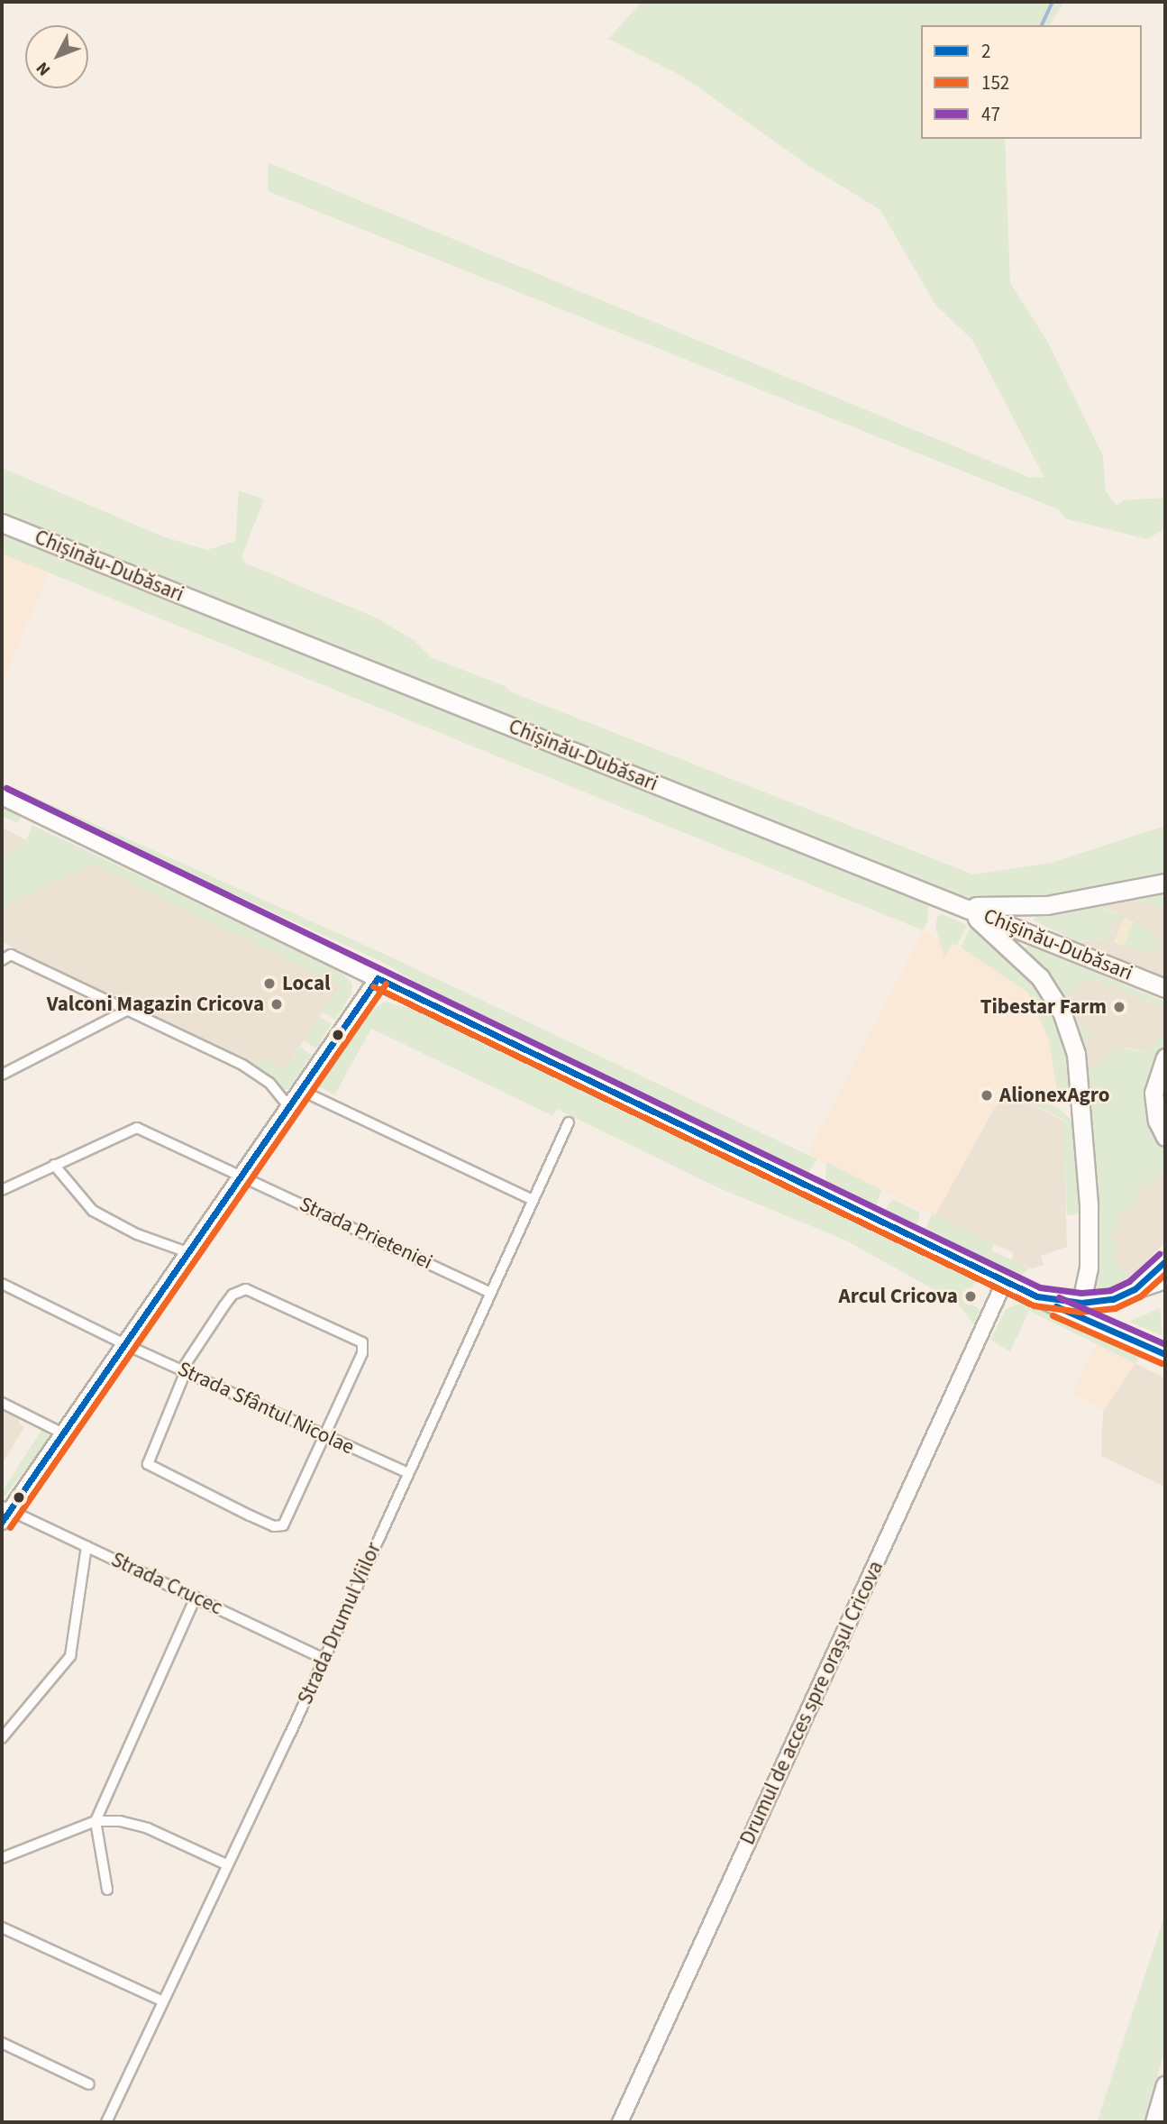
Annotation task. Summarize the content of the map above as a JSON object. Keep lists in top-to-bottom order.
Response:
{
  "streets": {
    "highway": ["Chișinău-Dubăsari"],
    "street": [
      "Strada Prieteniei",
      "Strada Sfântul Nicolae",
      "Strada Crucec",
      "Strada Drumul Viilor",
      "Drumul de acces spre orașul Cricova"
    ]
  },
  "crossings": [
    ["Strada Prieteniei", "Strada Drumul Viilor"],
    ["Strada Sfântul Nicolae", "Strada Drumul Viilor"],
    ["Strada Crucec", "Strada Drumul Viilor"]
  ],
  "places": [
    "Local",
    "Valconi Magazin Cricova",
    "Tibestar Farm",
    "AlionexAgro",
    "Arcul Cricova"
  ],
  "lines": ["transit line 47", "transit line 2", "transit line 152"],
  "legend": ["2", "152", "47"],
  "north": "bottom left"
}
